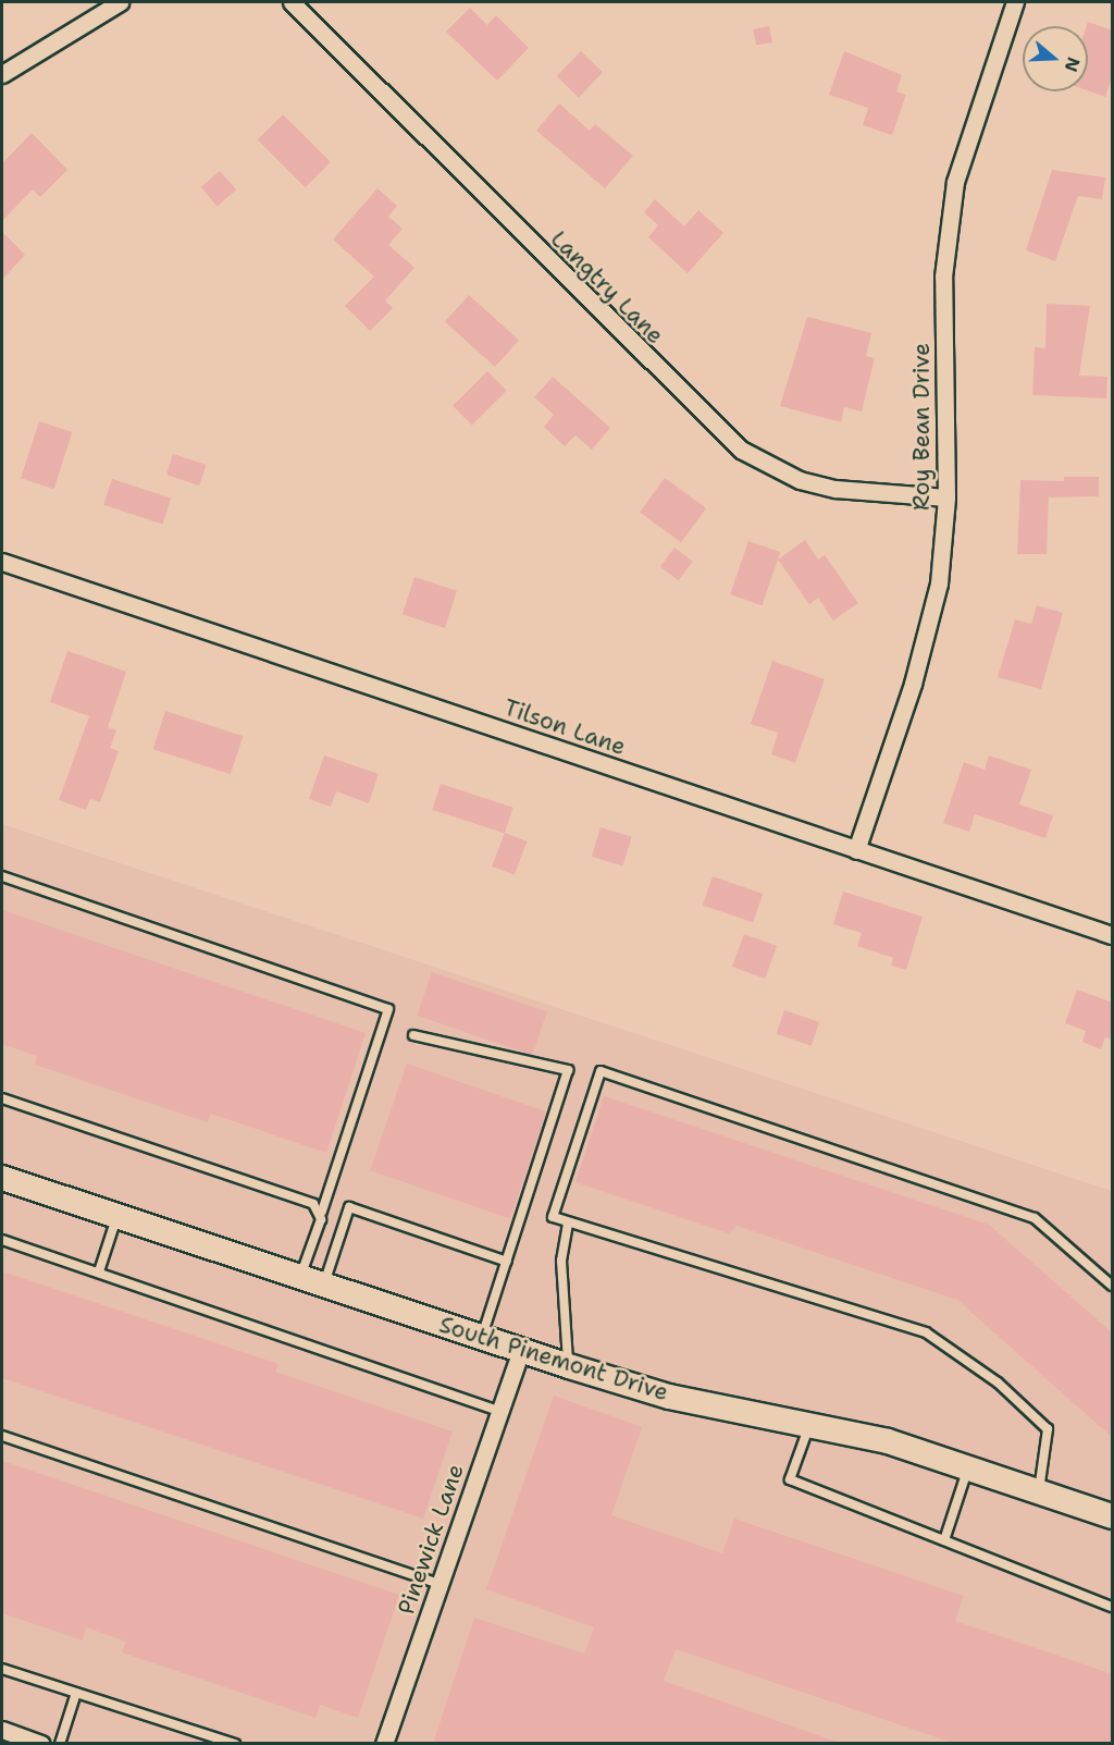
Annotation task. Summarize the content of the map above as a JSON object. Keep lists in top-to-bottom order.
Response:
{
  "streets": {
    "street": [
      "Langtry Lane",
      "Roy Bean Drive",
      "Tilson Lane",
      "South Pinemont Drive",
      "Pinewick Lane"
    ]
  },
  "crossings": [
    ["Langtry Lane", "Roy Bean Drive"],
    ["Roy Bean Drive", "Tilson Lane"],
    ["South Pinemont Drive", "Pinewick Lane"]
  ],
  "north": "right"
}
